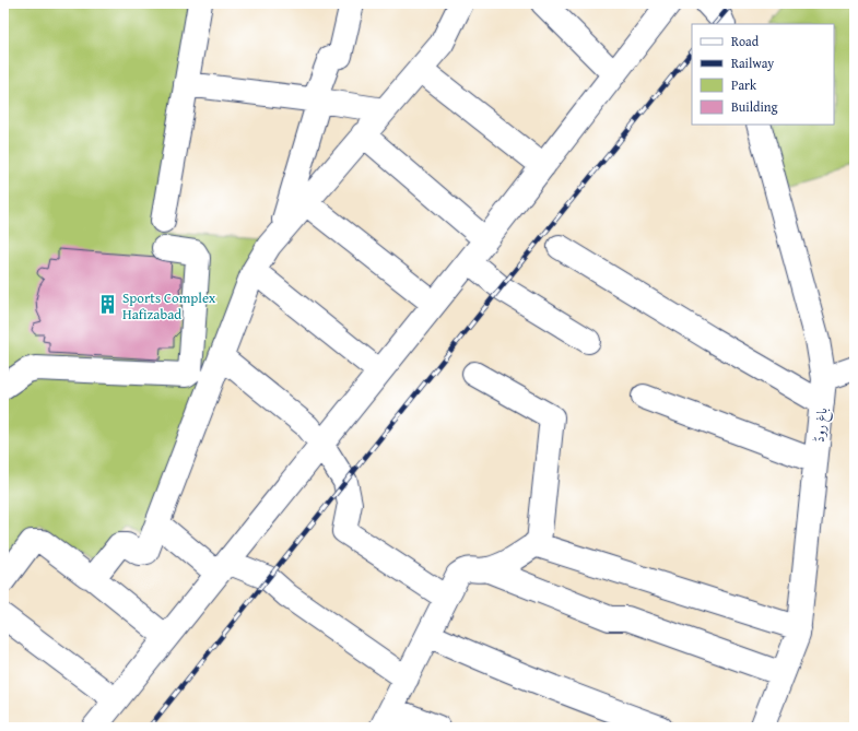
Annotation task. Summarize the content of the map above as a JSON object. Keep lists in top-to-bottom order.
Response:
{
  "streets": {
    "street": ["باغ روڈ"]
  },
  "places": {
    "building": ["Sports Complex Hafizabad"]
  },
  "legend": [
    "Road",
    "Railway",
    "Park",
    "Building"
  ]
}
